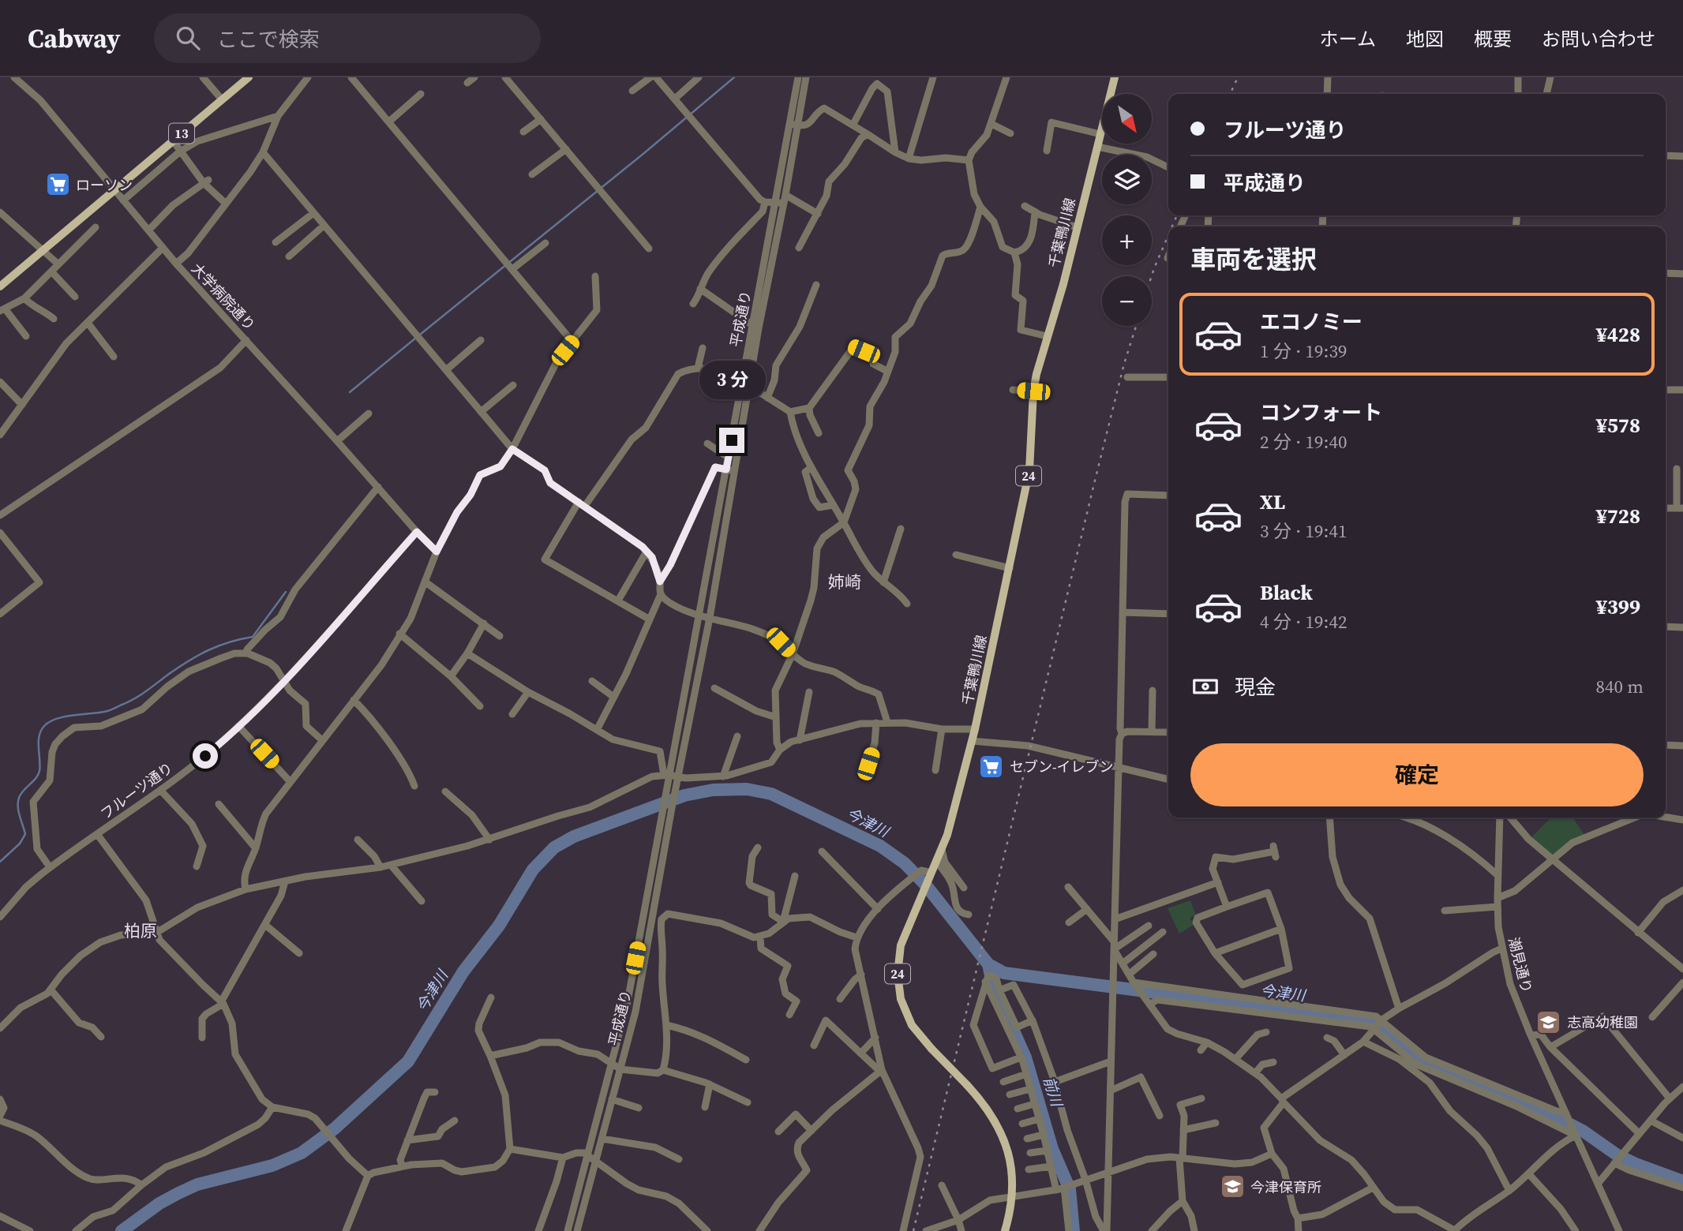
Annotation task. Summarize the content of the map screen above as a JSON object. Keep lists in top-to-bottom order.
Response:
{
  "streets": {
    "main road": ["13", "千葉鴨川線", "24"],
    "street": [
      "大学病院通り",
      "平成通り",
      "フルーツ通り",
      "潮見通り"
    ]
  },
  "crossings": [
    ["13", "大学病院通り"],
    ["大学病院通り", "フルーツ通り"]
  ],
  "districts": ["姉崎", "柏原"],
  "water": ["今津川", "前川"],
  "places": {
    "supermarket": ["ローソン", "セブン-イレブン"],
    "school or university": ["志高幼稚園", "今津保育所"]
  },
  "north": "bottom right",
  "page": {
    "header": "Cabway",
    "search": "ここで検索",
    "nav": [
      "ホーム",
      "地図",
      "概要",
      "お問い合わせ"
    ],
    "map_buttons": ["+", "−"],
    "banner": ["フルーツ通り", "平成通り"],
    "heading": "車両を選択",
    "list": [
      {
        "name": "エコノミー",
        "note": "1 分 · 19:39",
        "value": "¥428"
      },
      {
        "name": "コンフォート",
        "note": "2 分 · 19:40",
        "value": "¥578"
      },
      {
        "name": "XL",
        "note": "3 分 · 19:41",
        "value": "¥728"
      },
      {
        "name": "Black",
        "note": "4 分 · 19:42",
        "value": "¥399"
      }
    ],
    "bubble": "3 分",
    "pay": ["現金", "840 m"],
    "buttons": "確定"
  }
}
